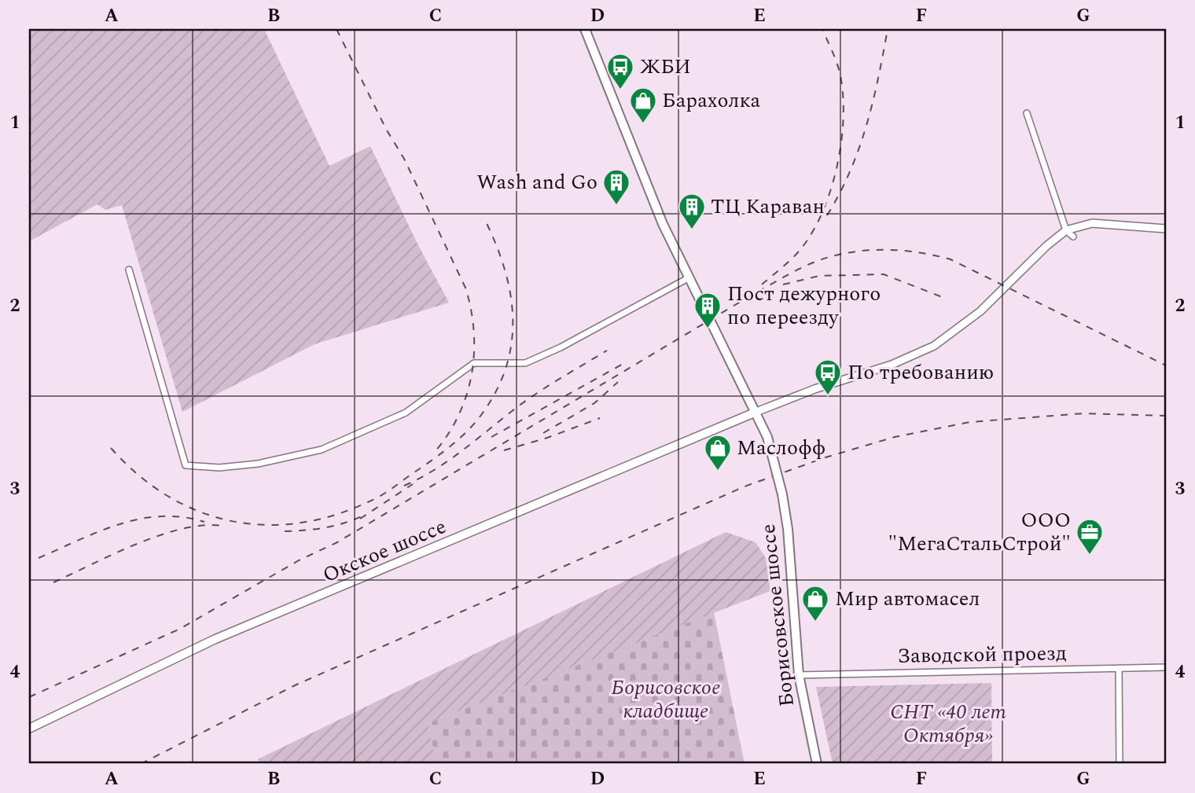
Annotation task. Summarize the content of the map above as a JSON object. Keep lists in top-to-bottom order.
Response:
{
  "streets": {
    "main road": ["Окское шоссе", "Борисовское шоссе"],
    "street": ["Заводской проезд"]
  },
  "crossings": [
    ["Окское шоссе", "Борисовское шоссе"],
    ["Борисовское шоссе", "Заводской проезд"]
  ],
  "parks": ["Борисовское кладбище", "СНТ «40 лет Октября»"],
  "places": {
    "bus stop": ["ЖБИ", "По требованию"],
    "shop": ["Барахолка", "Маслофф", "Мир автомасел"],
    "building": ["Wash and Go", "ТЦ Караван", "Пост дежурного по переезду"],
    "office": ["ООО \"МегаСтальСтрой\""]
  },
  "grid": {
    "columns": [
      "A",
      "B",
      "C",
      "D",
      "E",
      "F",
      "G"
    ],
    "rows": [
      "1",
      "2",
      "3",
      "4"
    ]
  }
}
